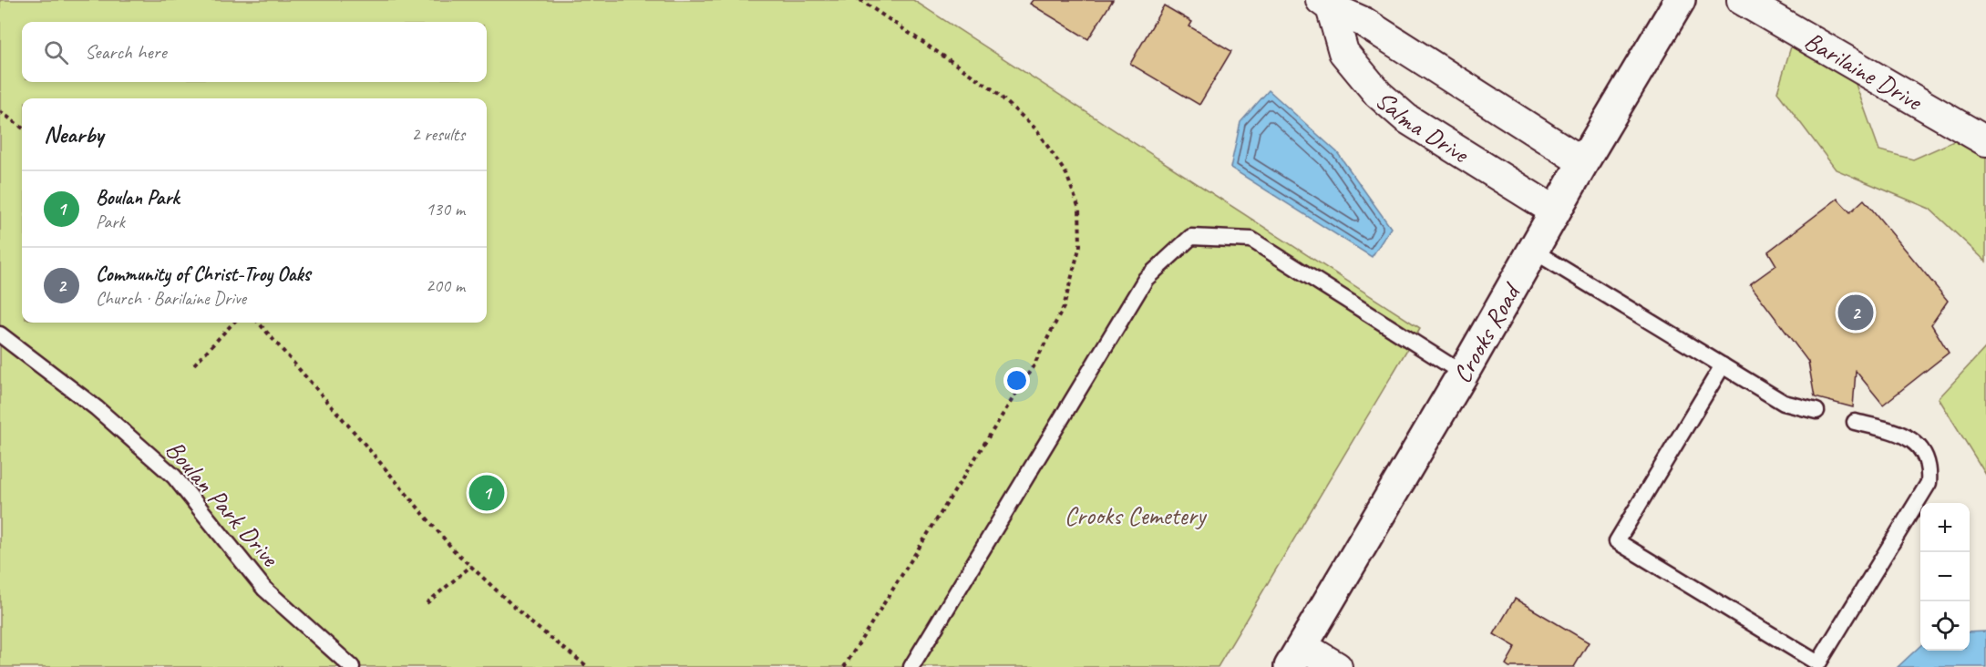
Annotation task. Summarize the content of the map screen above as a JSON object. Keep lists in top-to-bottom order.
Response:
{
  "streets": {
    "main road": ["Crooks Road"],
    "street": ["Barilaine Drive", "Salma Drive"],
    "lane": ["Boulan Park Drive"]
  },
  "crossings": [
    ["Salma Drive", "Crooks Road"]
  ],
  "parks": ["Crooks Cemetery"],
  "page": {
    "search": "Search here",
    "heading": ["Nearby", "2 results"],
    "list": [
      {
        "mark": "1",
        "name": "Boulan Park",
        "note": "Park",
        "value": "130 m"
      },
      {
        "mark": "2",
        "name": "Community of Christ-Troy Oaks",
        "note": "Church · Barilaine Drive",
        "value": "200 m"
      }
    ],
    "pins": ["2", "1"],
    "map_buttons": ["+", "−"]
  }
}
